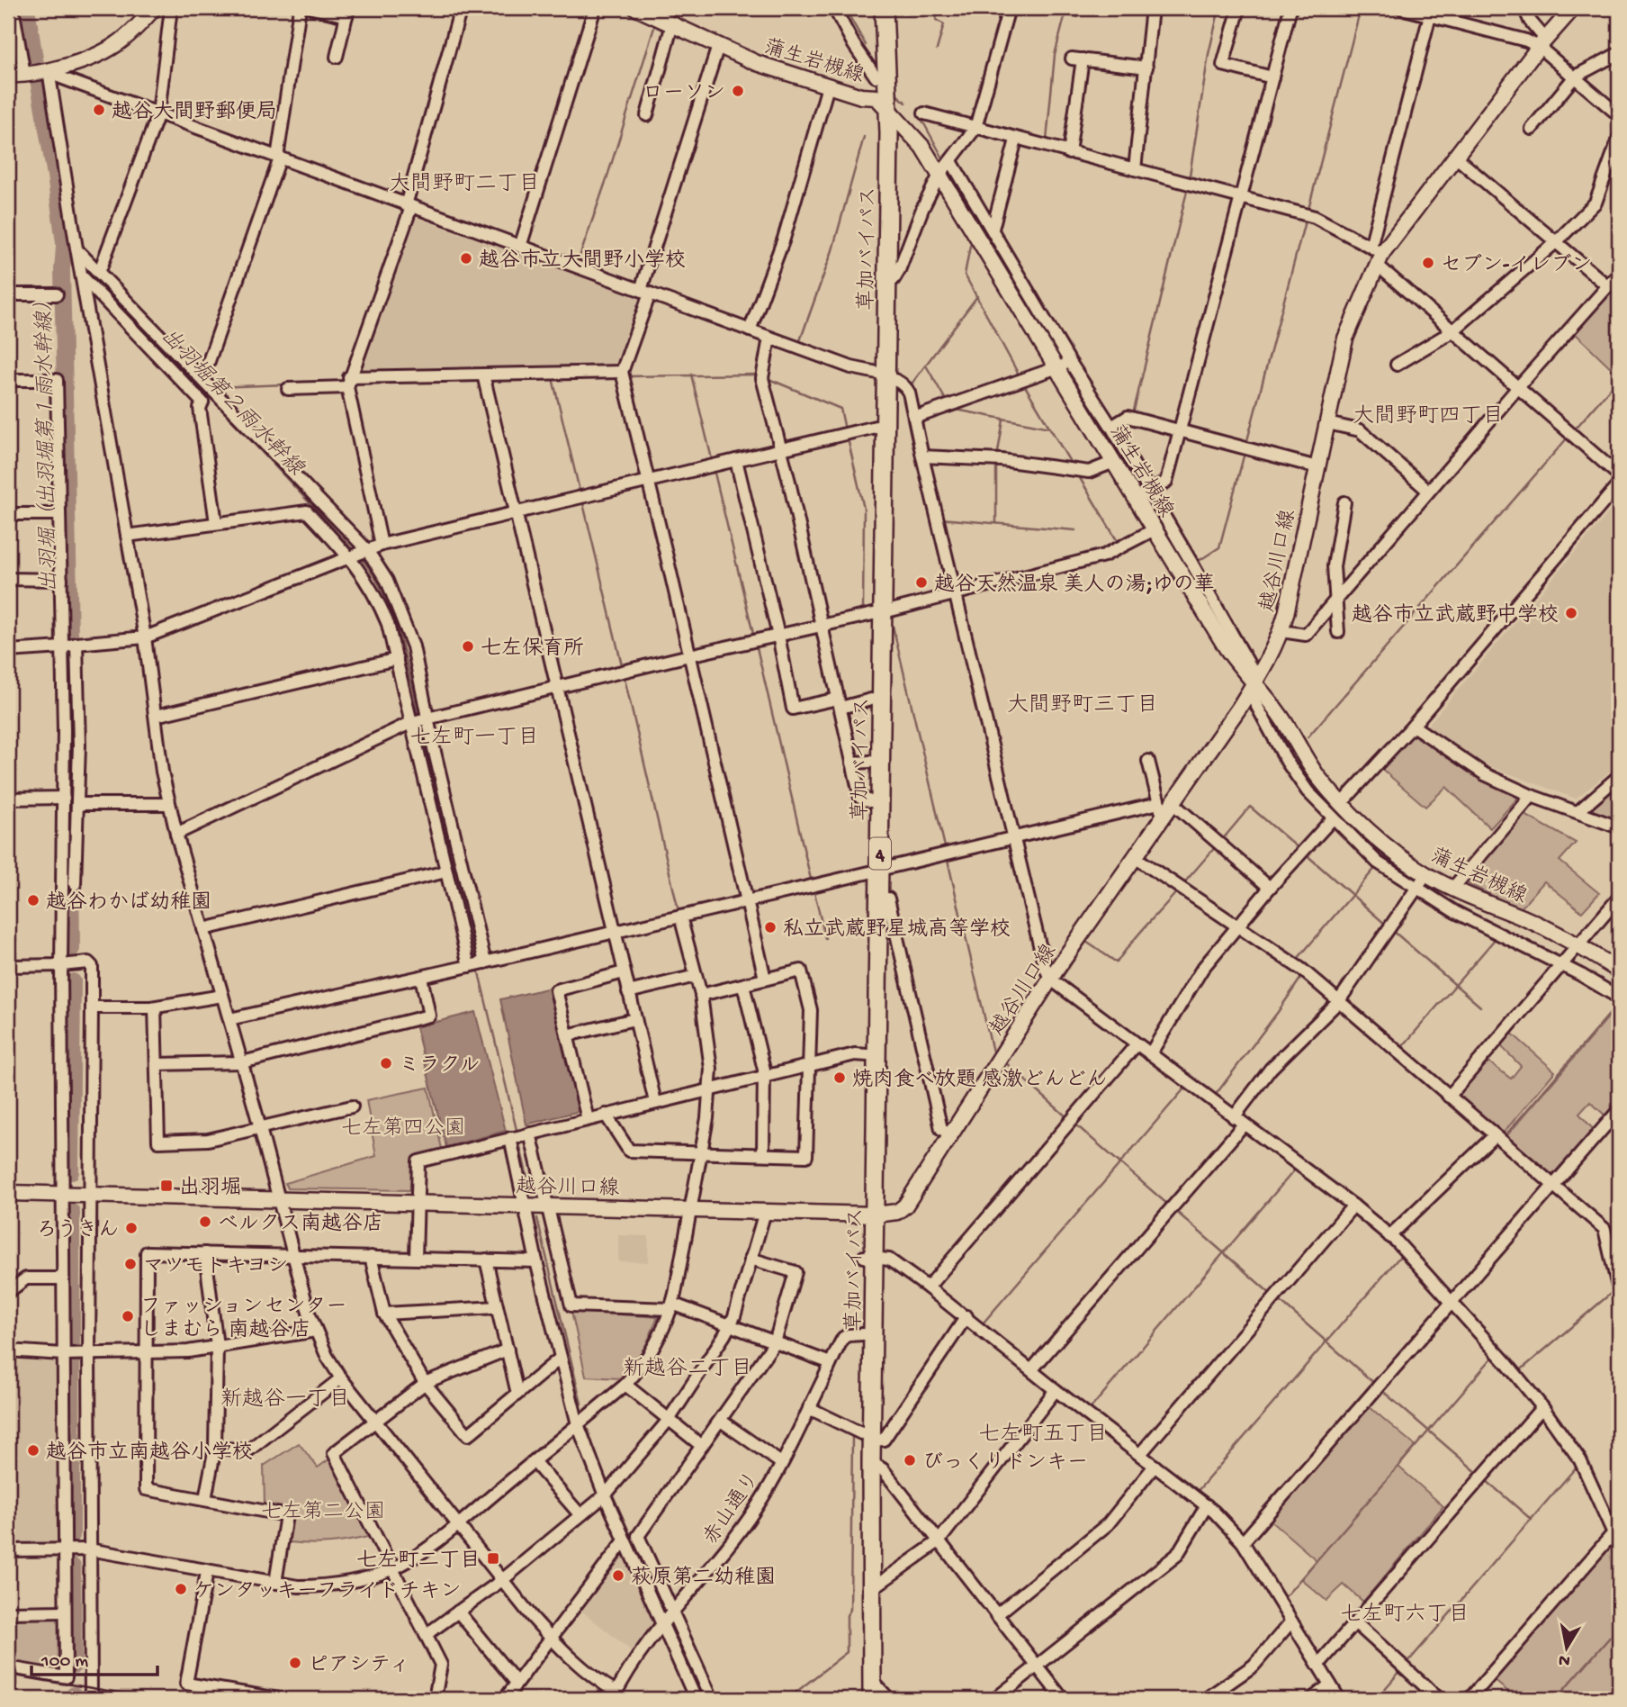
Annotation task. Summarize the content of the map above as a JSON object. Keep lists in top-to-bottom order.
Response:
{
  "streets": {
    "highway": ["草加バイパス", "4"],
    "main road": ["蒲生岩槻線", "越谷川口線"],
    "street": ["赤山通り"]
  },
  "crossings": [
    ["蒲生岩槻線", "草加バイパス"],
    ["蒲生岩槻線", "越谷川口線"],
    ["草加バイパス", "越谷川口線"],
    ["草加バイパス", "赤山通り"]
  ],
  "districts": [
    "大間野町二丁目",
    "大間野町四丁目",
    "大間野町三丁目",
    "七左町一丁目",
    "新越谷二丁目",
    "新越谷一丁目",
    "七左町五丁目",
    "七左町六丁目"
  ],
  "water": ["出羽堀第２雨水幹線", "出羽堀（出羽堀第１雨水幹線）"],
  "parks": ["七左第四公園", "七左第二公園"],
  "places": {
    "other": [
      "ローソン",
      "越谷大間野郵便局",
      "越谷市立大間野小学校",
      "セブン-イレブン",
      "越谷天然温泉 美人の湯;ゆの華",
      "越谷市立武蔵野中学校",
      "七左保育所",
      "越谷わかば幼稚園",
      "私立武蔵野星城高等学校",
      "ミラクル",
      "焼肉食べ放題 感激どんどん",
      "ベルクス南越谷店",
      "ろうきん",
      "マツモトキヨシ",
      "ファッションセンター しまむら 南越谷店",
      "越谷市立南越谷小学校",
      "びっくりドンキー",
      "萩原第二幼稚園",
      "ケンタッキーフライドチキン",
      "ピアシティ"
    ],
    "transit": ["出羽堀", "七左町二丁目"]
  },
  "scale_bar": "100 m",
  "north": "bottom"
}
